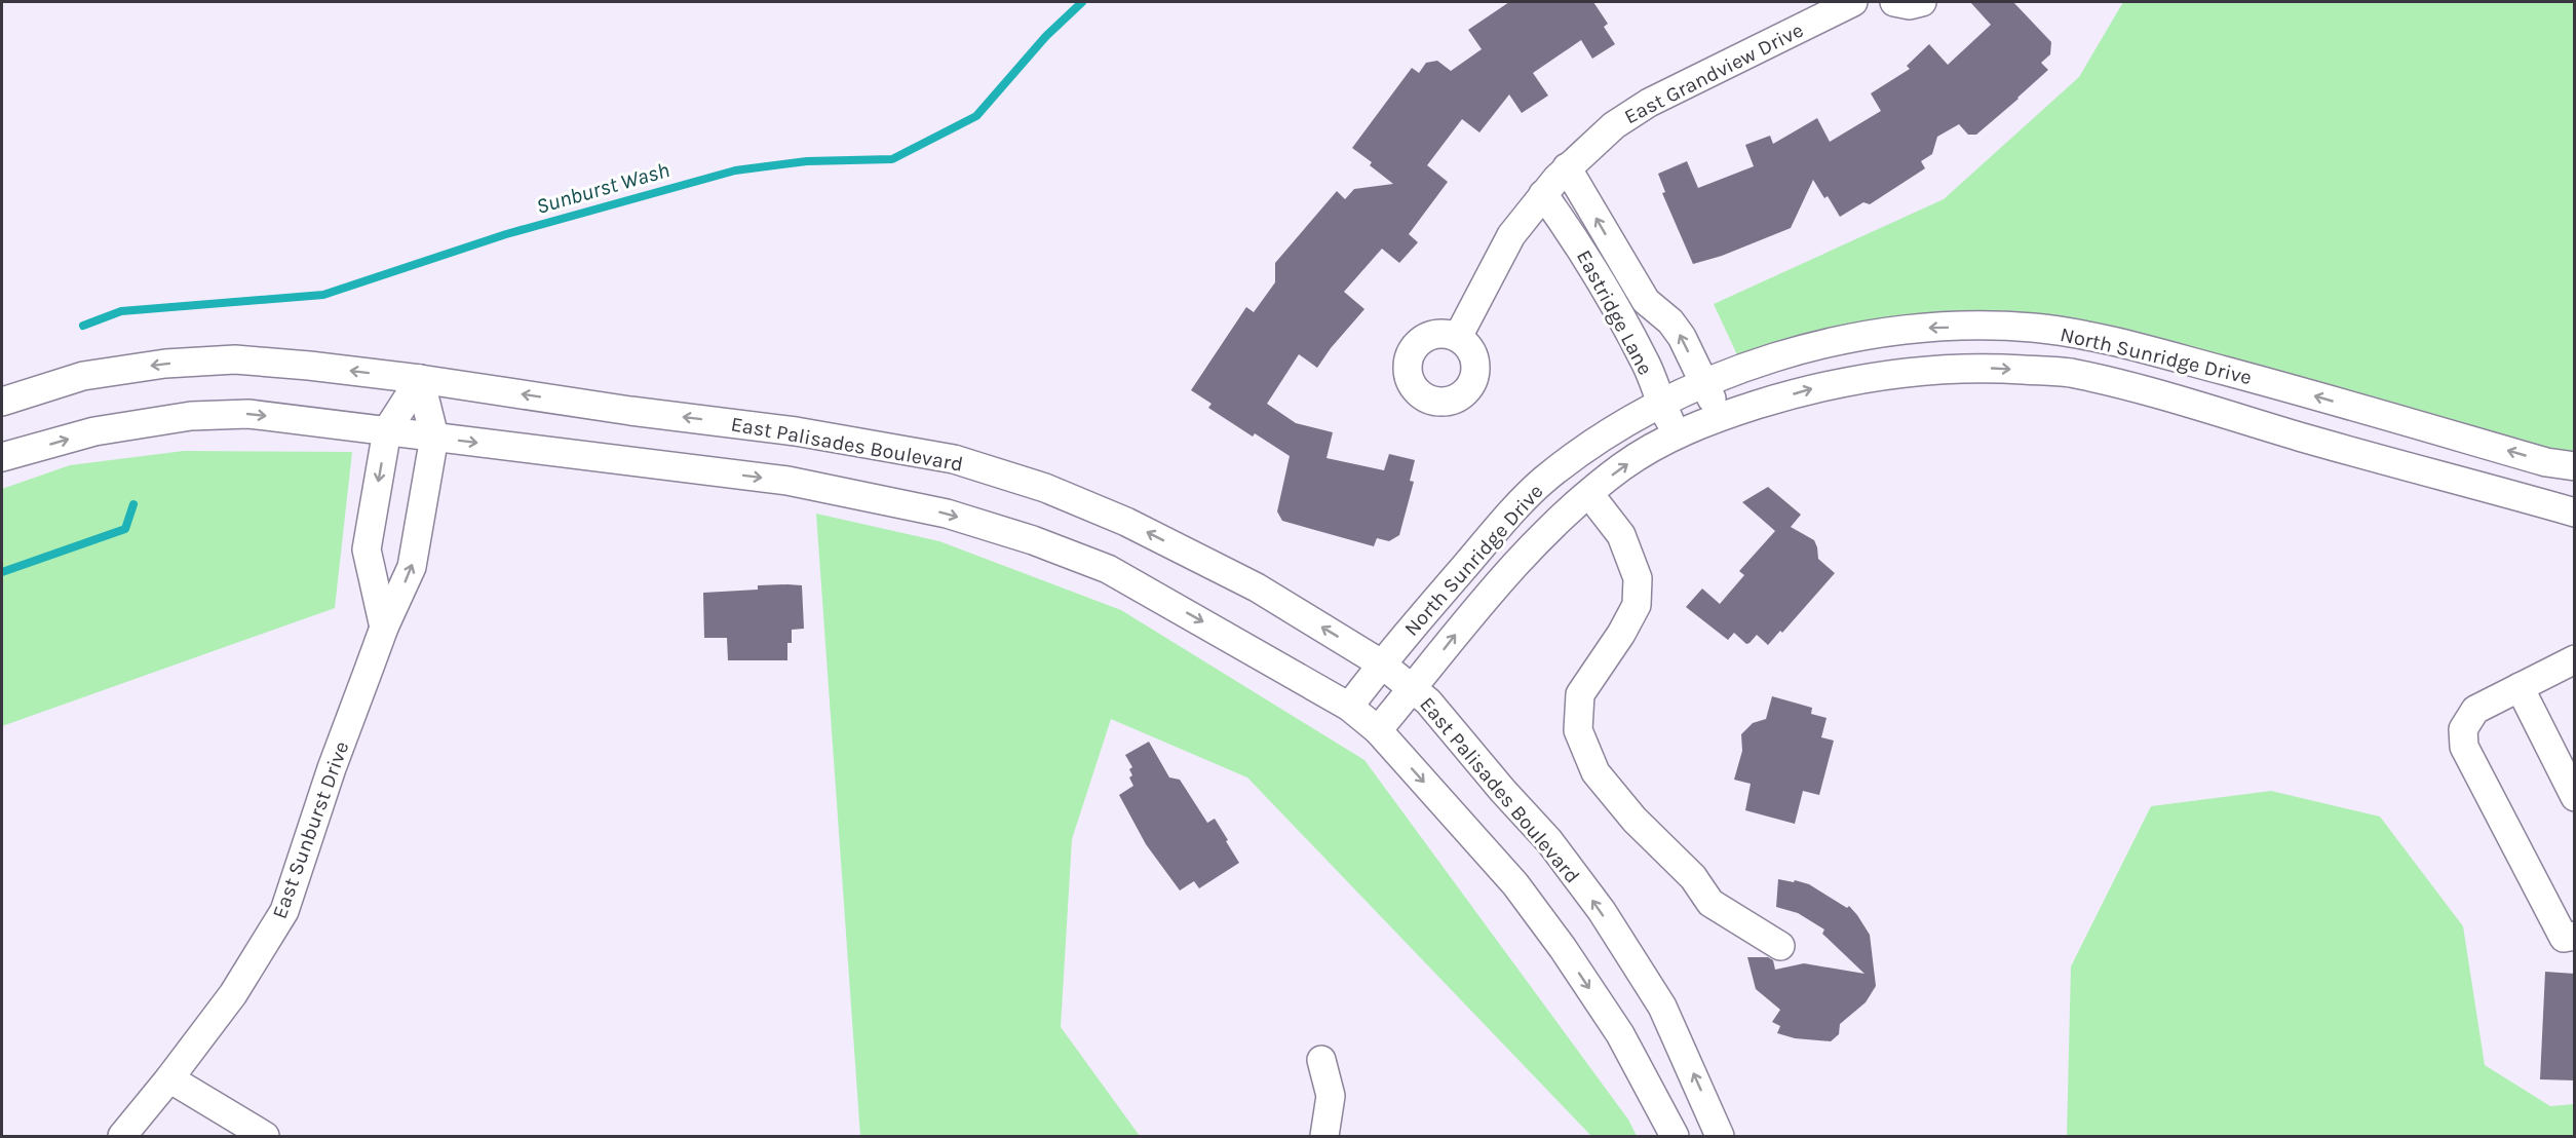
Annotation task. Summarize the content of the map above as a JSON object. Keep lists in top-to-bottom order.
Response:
{
  "streets": {
    "street": [
      "East Grandview Drive",
      "Eastridge Lane",
      "North Sunridge Drive",
      "East Palisades Boulevard",
      "East Sunburst Drive"
    ]
  },
  "crossings": [
    ["East Grandview Drive", "Eastridge Lane"],
    ["Eastridge Lane", "North Sunridge Drive"],
    ["North Sunridge Drive", "East Palisades Boulevard"],
    ["East Palisades Boulevard", "East Sunburst Drive"]
  ],
  "water": ["Sunburst Wash"]
}
